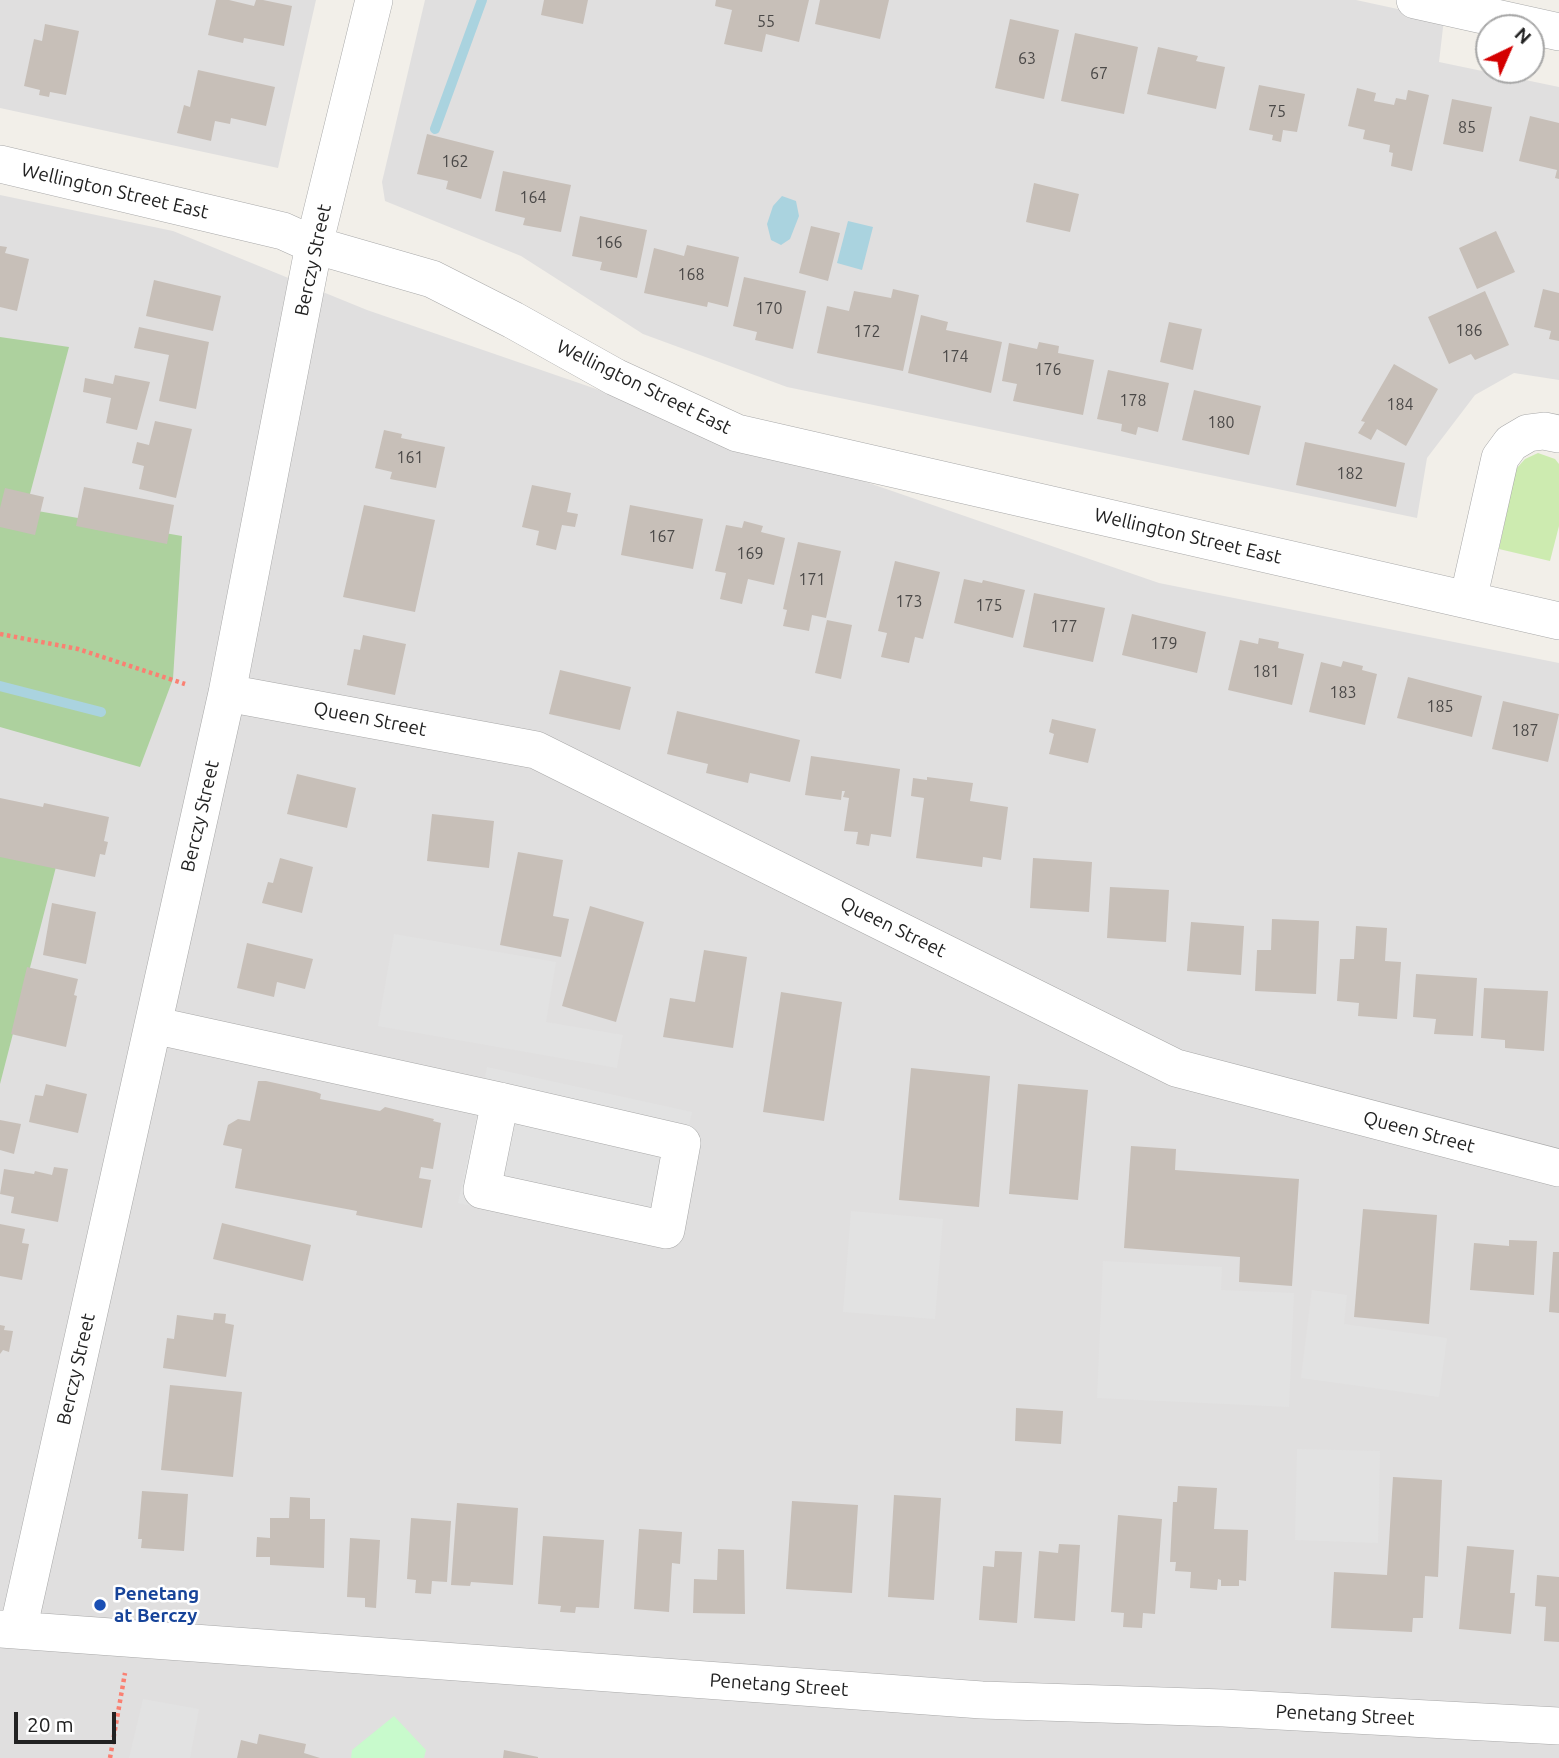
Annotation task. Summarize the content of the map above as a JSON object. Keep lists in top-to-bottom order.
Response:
{
  "streets": {
    "street": [
      "Wellington Street East",
      "Berczy Street",
      "Queen Street",
      "Penetang Street"
    ]
  },
  "crossings": [
    ["Wellington Street East", "Berczy Street"],
    ["Berczy Street", "Queen Street"],
    ["Berczy Street", "Penetang Street"]
  ],
  "places": ["Penetang at Berczy"],
  "house_numbers": [
    "55",
    "63",
    "67",
    "75",
    "85",
    "162",
    "164",
    "166",
    "168",
    "170",
    "186",
    "172",
    "174",
    "176",
    "178",
    "184",
    "180",
    "161",
    "182",
    "167",
    "169",
    "171",
    "173",
    "175",
    "177",
    "179",
    "181",
    "183",
    "185",
    "187"
  ],
  "scale_bar": "20 m",
  "north": "top right"
}
